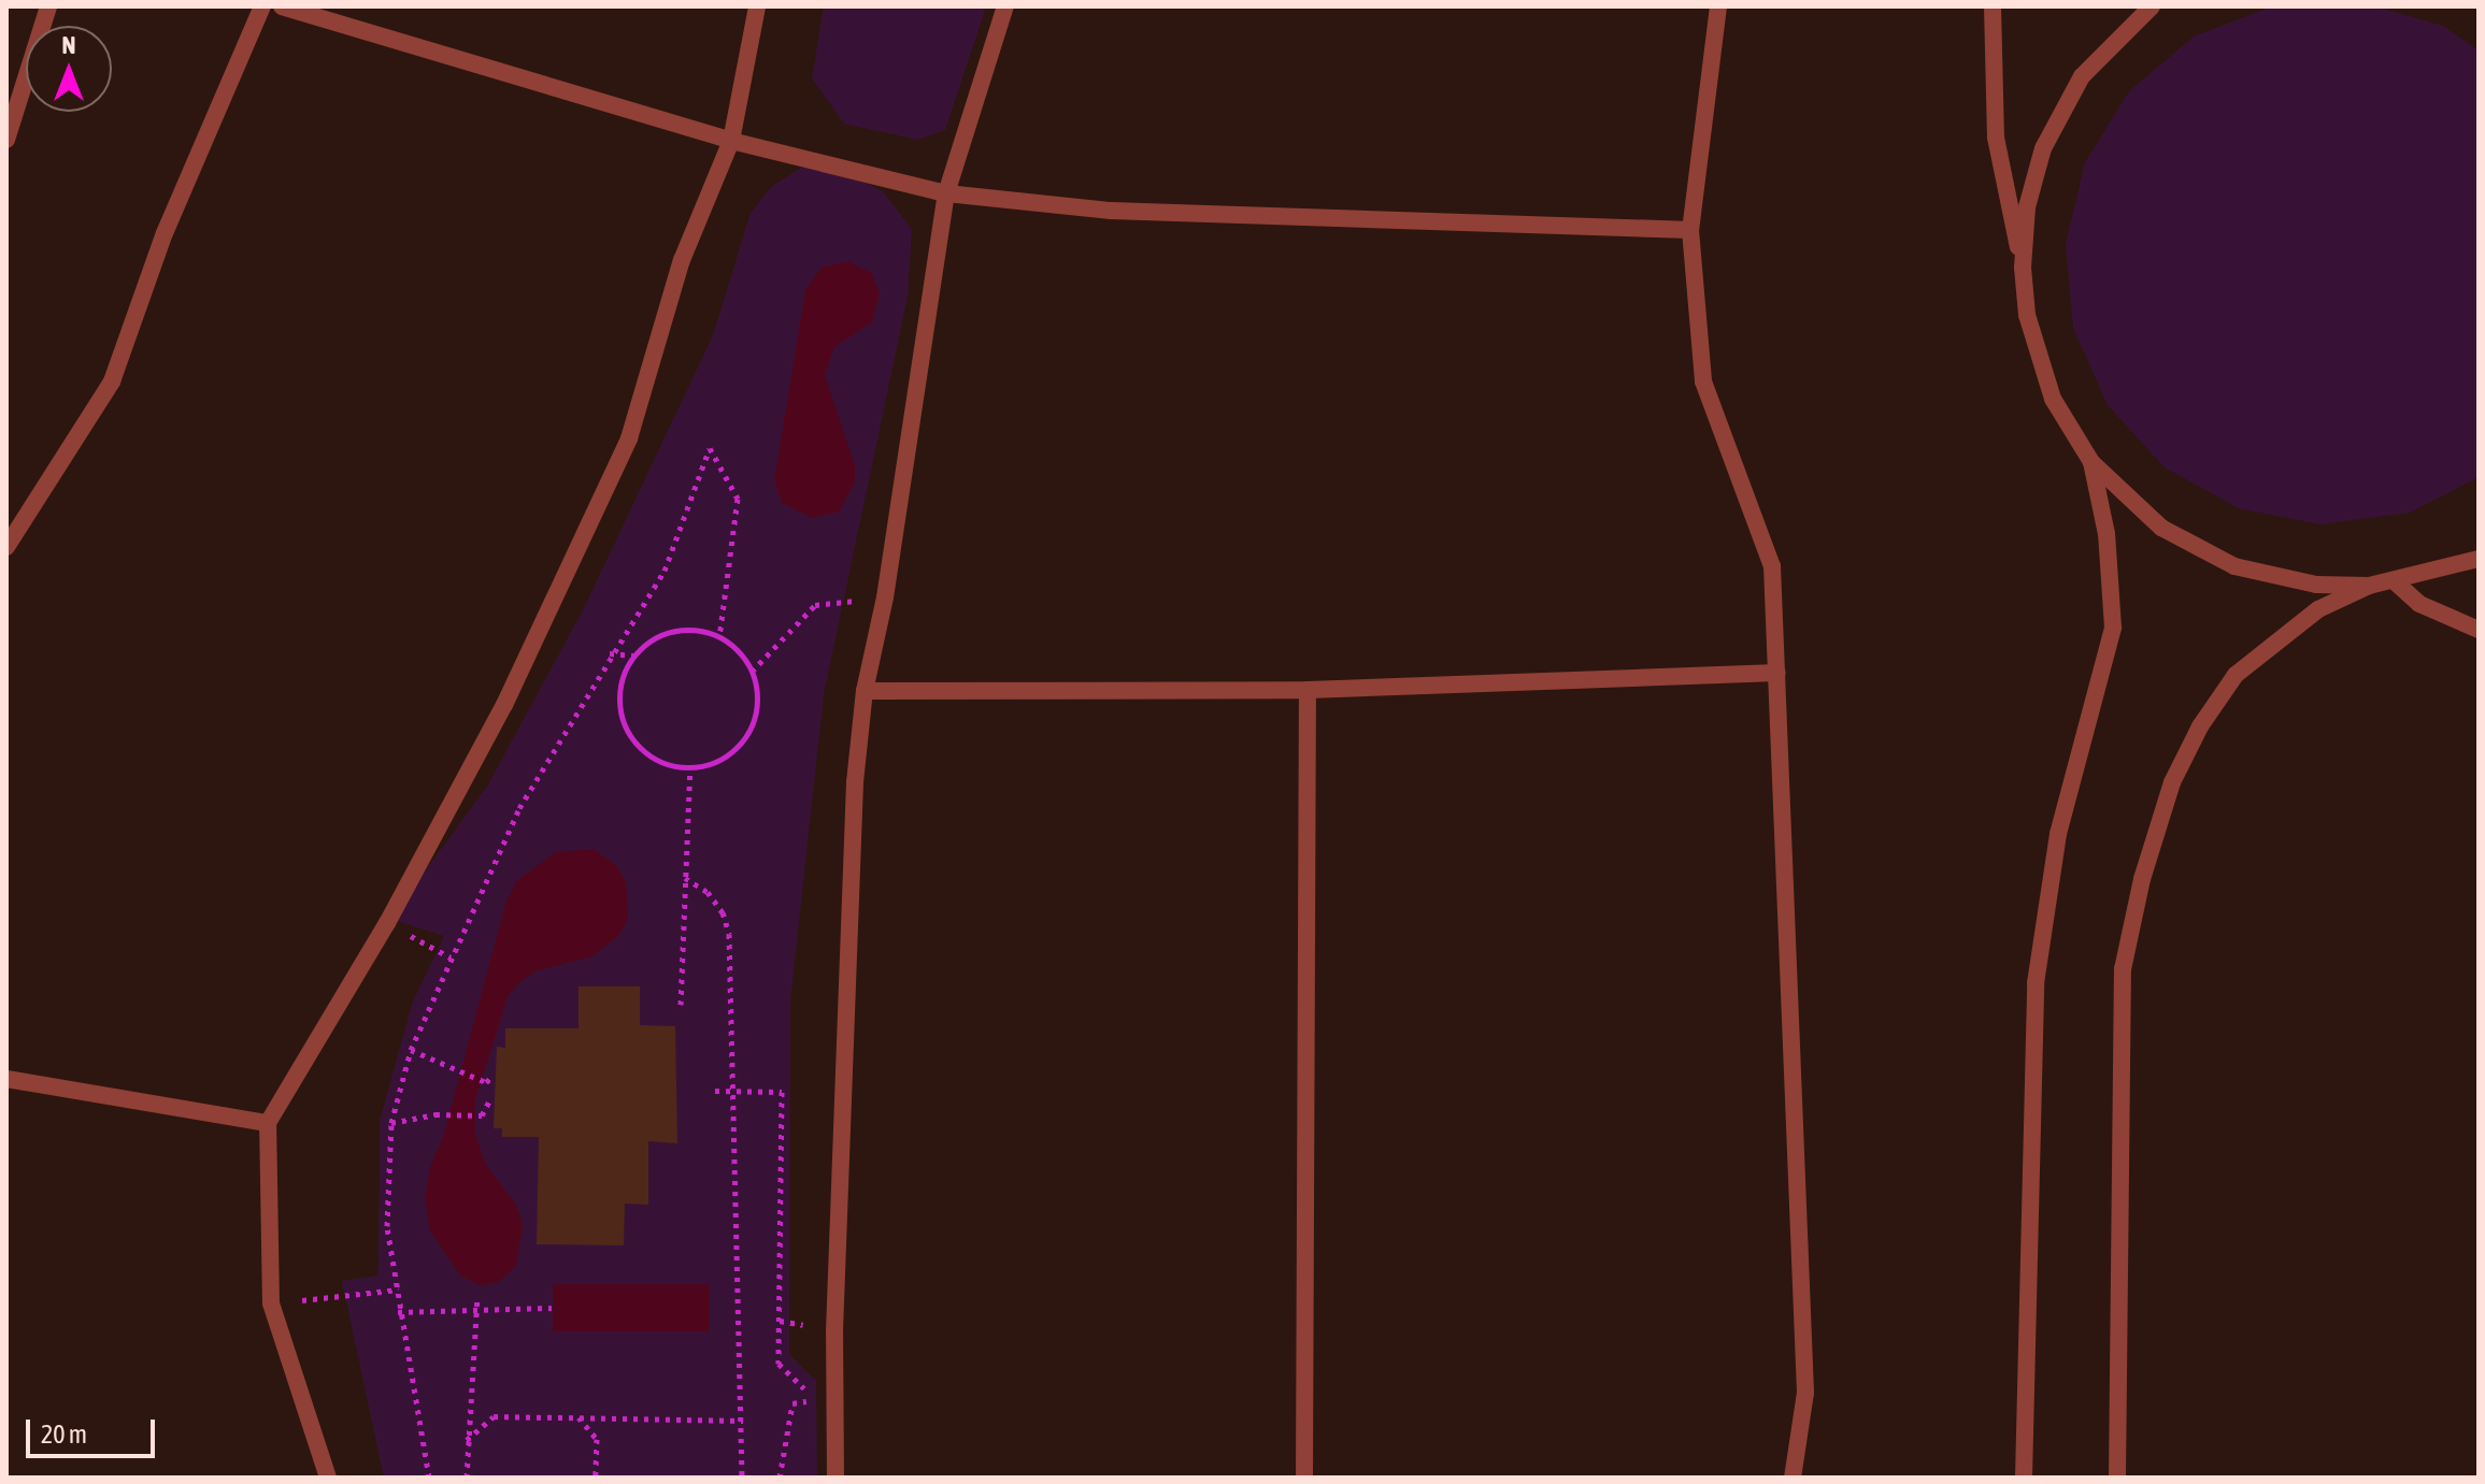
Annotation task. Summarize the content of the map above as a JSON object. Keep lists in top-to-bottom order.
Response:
{
  "scale_bar": "20 m",
  "north": "top"
}
